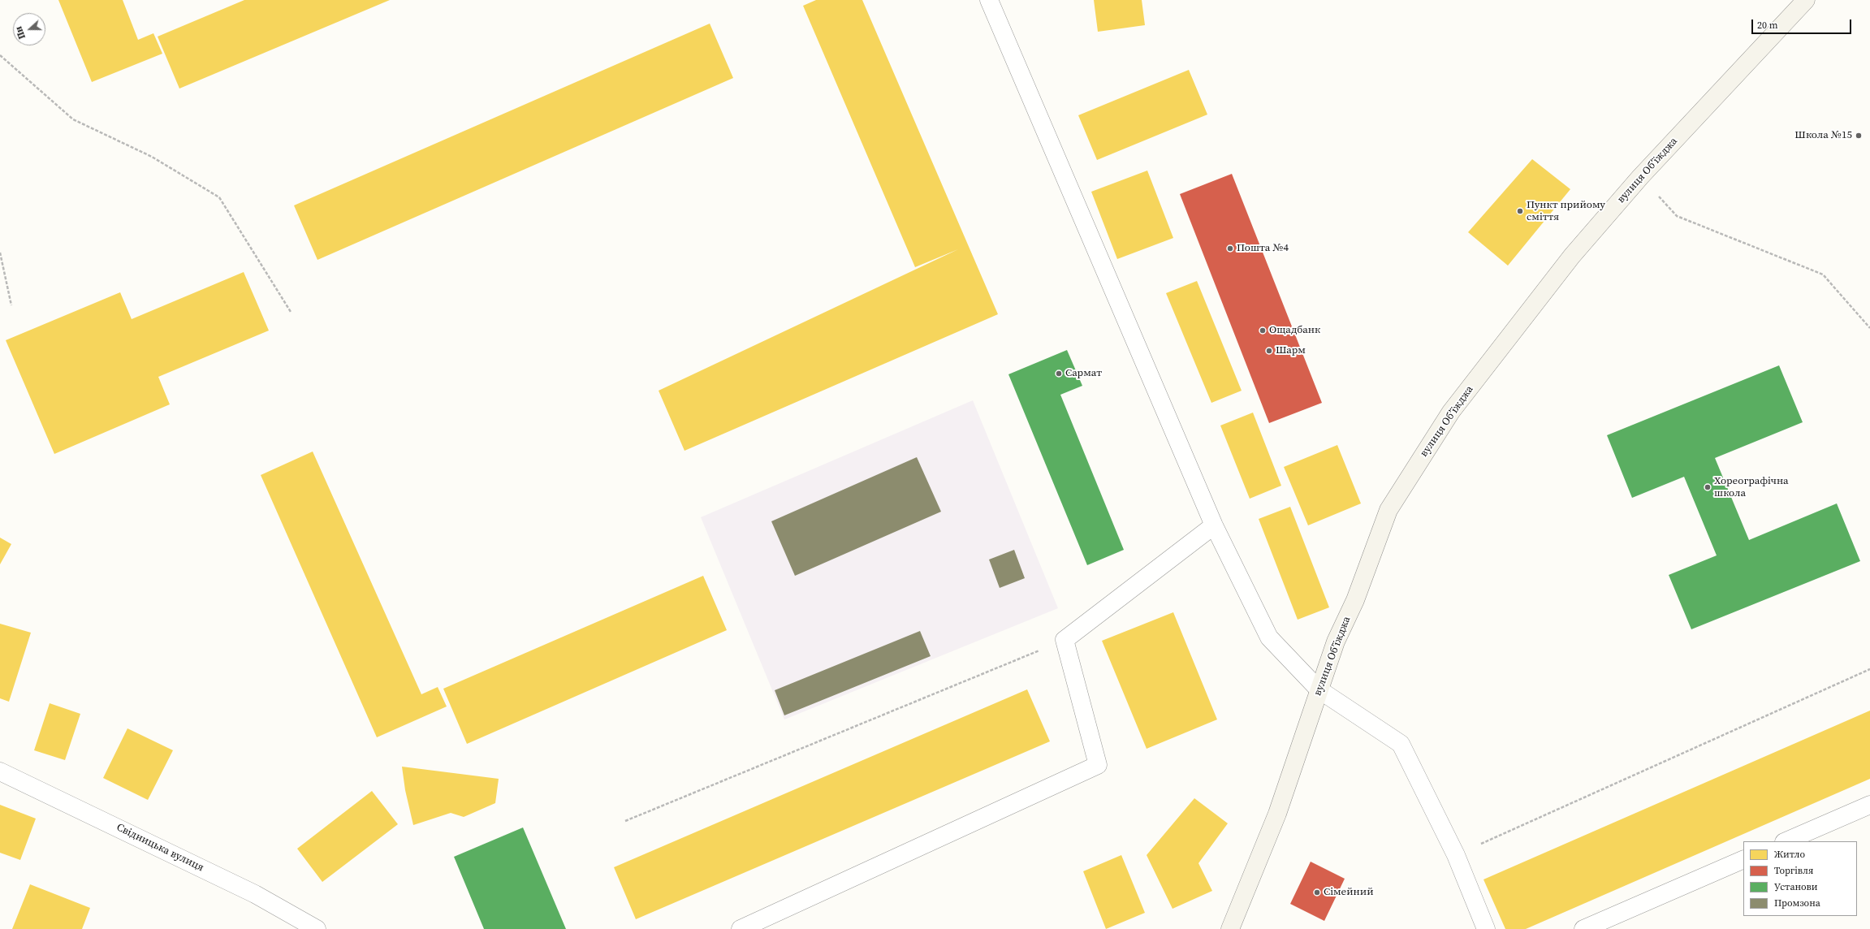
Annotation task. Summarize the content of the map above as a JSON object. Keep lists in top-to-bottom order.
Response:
{
  "streets": {
    "street": ["вулиця Обʼїжджа", "Свідницька вулиця"]
  },
  "places": [
    "Школа №15",
    "Пункт прийому сміття",
    "Пошта №4",
    "Ощадбанк",
    "Шарм",
    "Сармат",
    "Хореографічна школа",
    "Сімейний"
  ],
  "legend": [
    "Житло",
    "Торгівля",
    "Установи",
    "Промзона"
  ],
  "scale_bar": "20 m",
  "north": "left"
}
